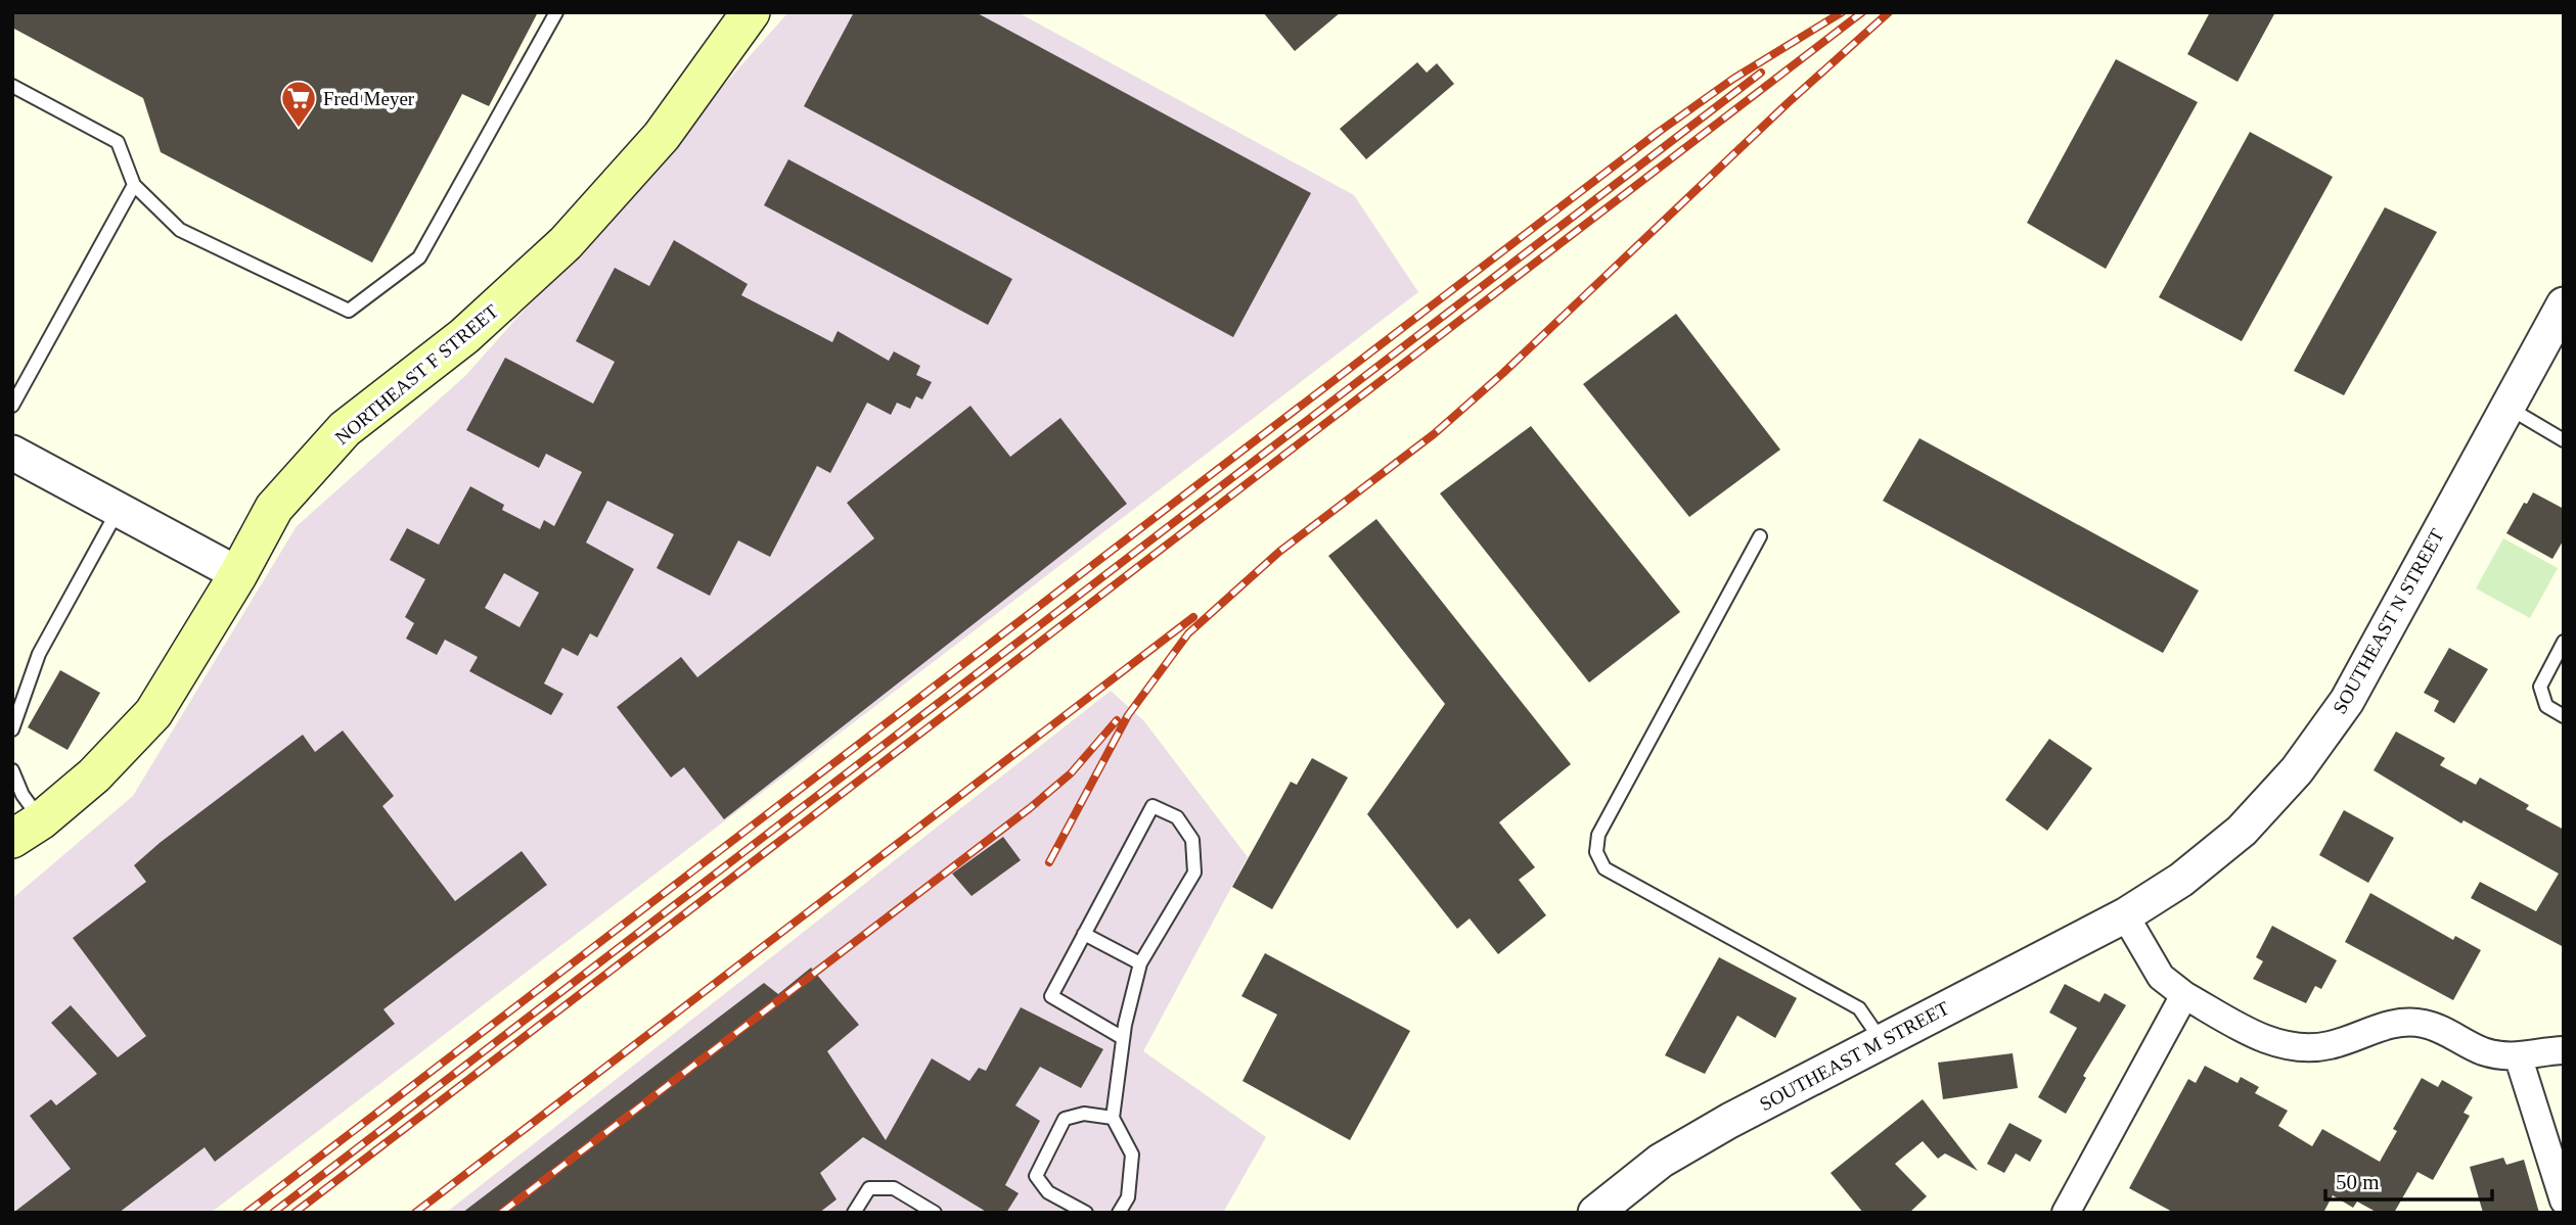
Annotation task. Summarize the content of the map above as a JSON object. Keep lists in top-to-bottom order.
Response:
{
  "streets": {
    "main road": ["NORTHEAST F STREET"],
    "street": ["SOUTHEAST N STREET", "SOUTHEAST M STREET"]
  },
  "crossings": [
    ["SOUTHEAST N STREET", "SOUTHEAST M STREET"]
  ],
  "places": {
    "supermarket": ["Fred Meyer"]
  },
  "scale_bar": "50 m"
}
